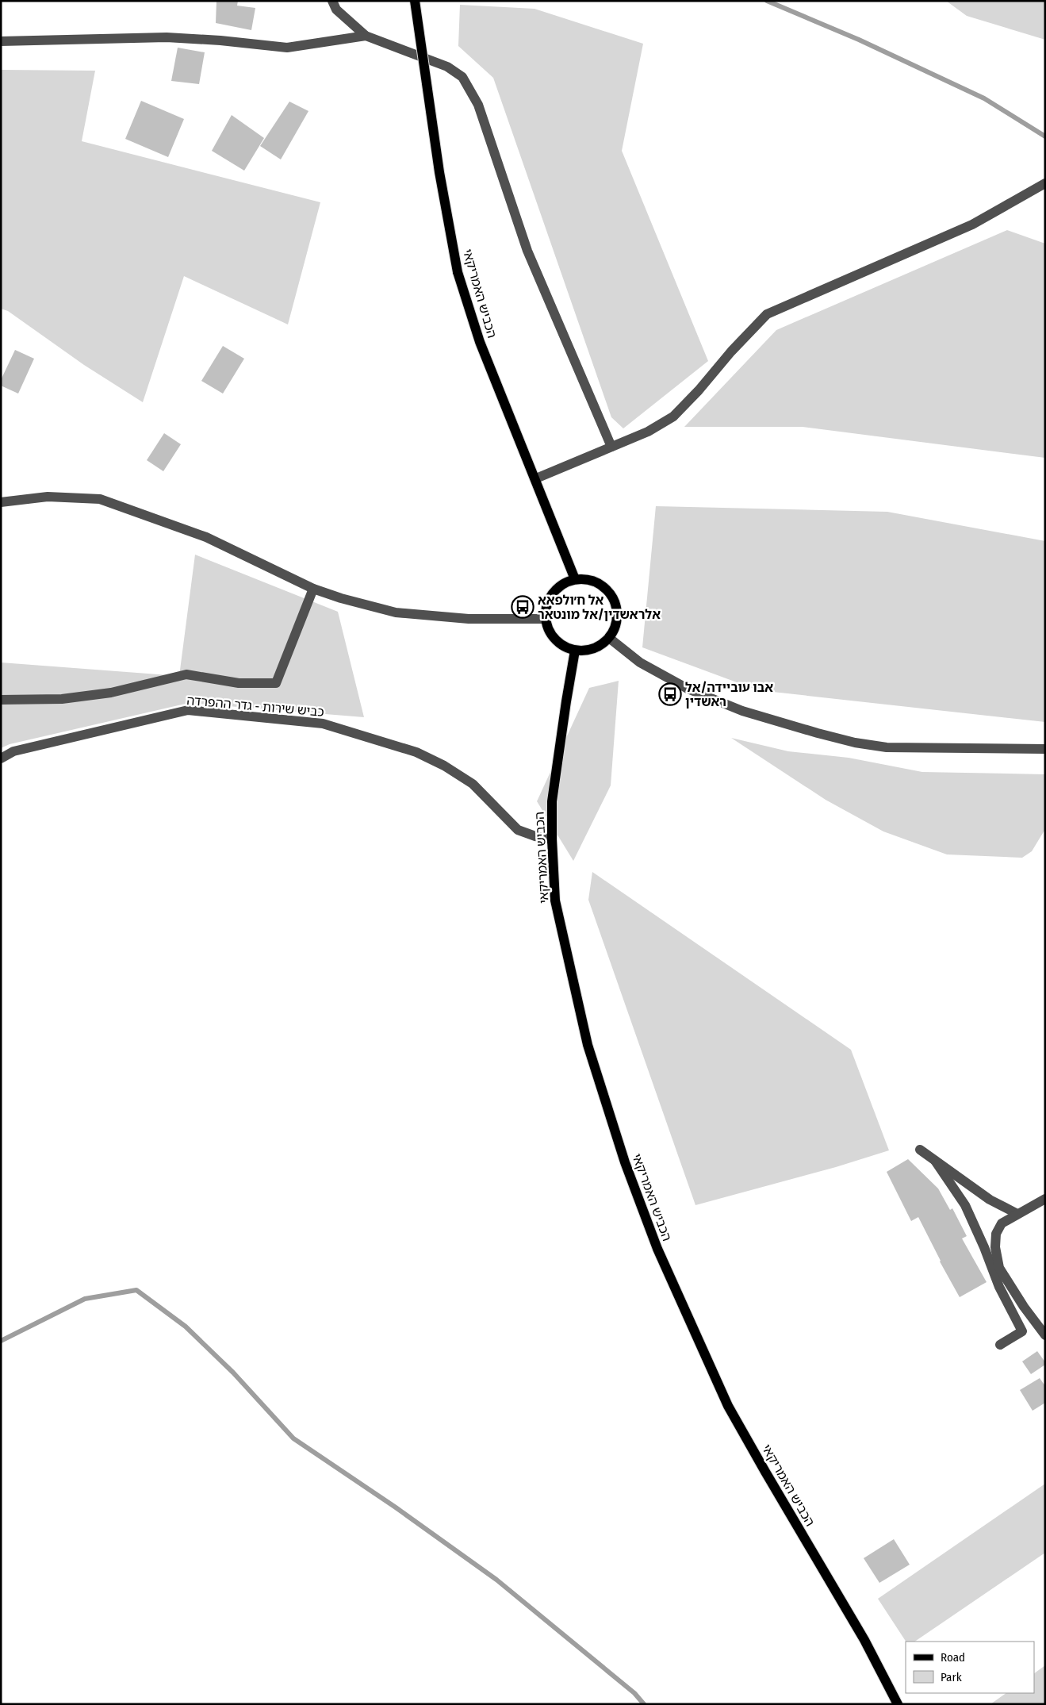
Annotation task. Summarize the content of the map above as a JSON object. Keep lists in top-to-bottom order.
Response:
{
  "streets": {
    "main road": ["הכביש האמריקאי"],
    "street": ["כביש שירות - גדר ההפרדה"]
  },
  "crossings": [
    ["הכביש האמריקאי", "כביש שירות - גדר ההפרדה"]
  ],
  "places": {
    "bus stop": ["אל ח׳ולפאא אלראשדין/אל מונטאר", "אבו עוביידה/אל ראשדין"]
  },
  "legend": ["Road", "Park"]
}
